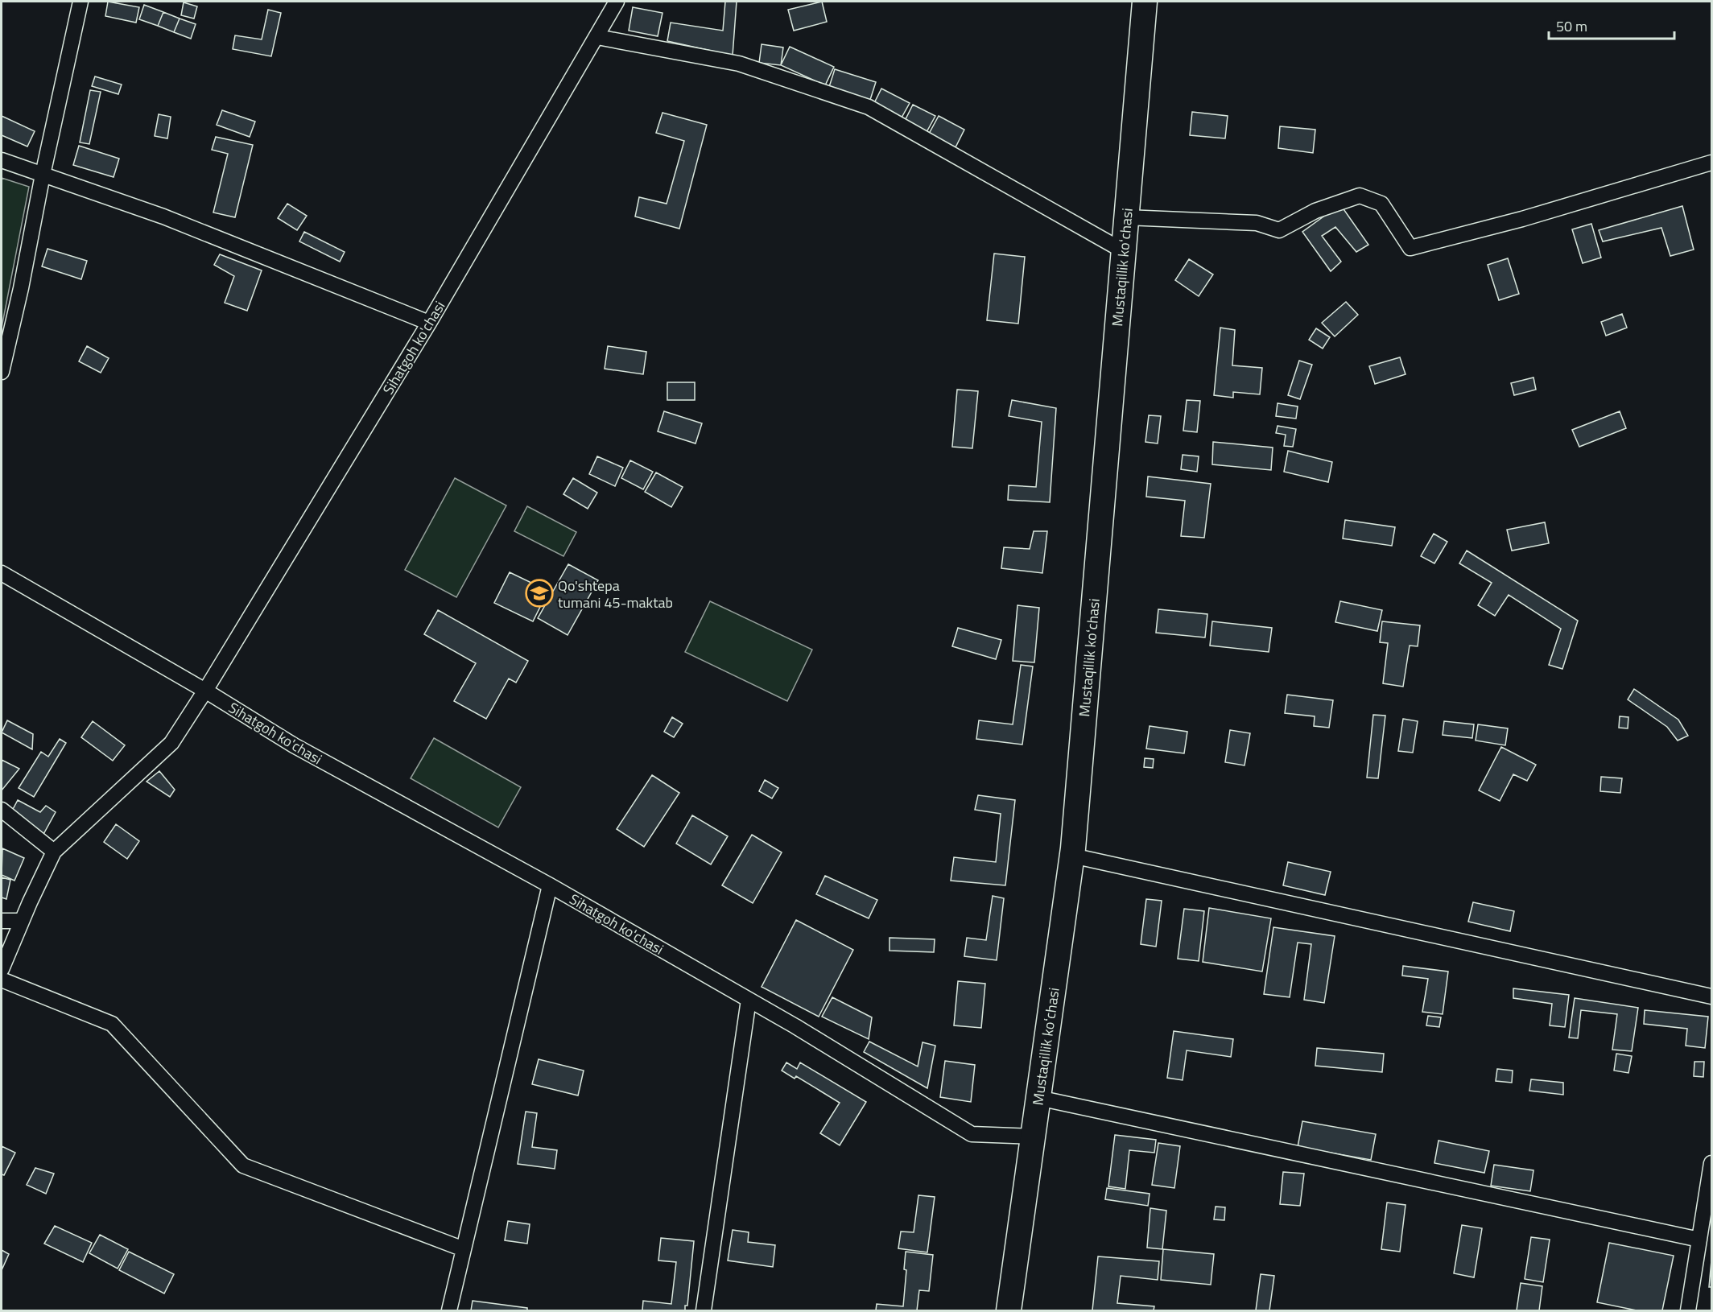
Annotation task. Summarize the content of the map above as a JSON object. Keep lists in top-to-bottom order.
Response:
{
  "streets": {
    "main road": ["Mustaqillik koʻchasi"],
    "street": ["Sihatgoh ko'chasi"]
  },
  "crossings": [
    ["Mustaqillik koʻchasi", "Sihatgoh ko'chasi"]
  ],
  "places": {
    "school or university": ["Qo'shtepa tumani 45-maktab"]
  },
  "scale_bar": "50 m"
}
